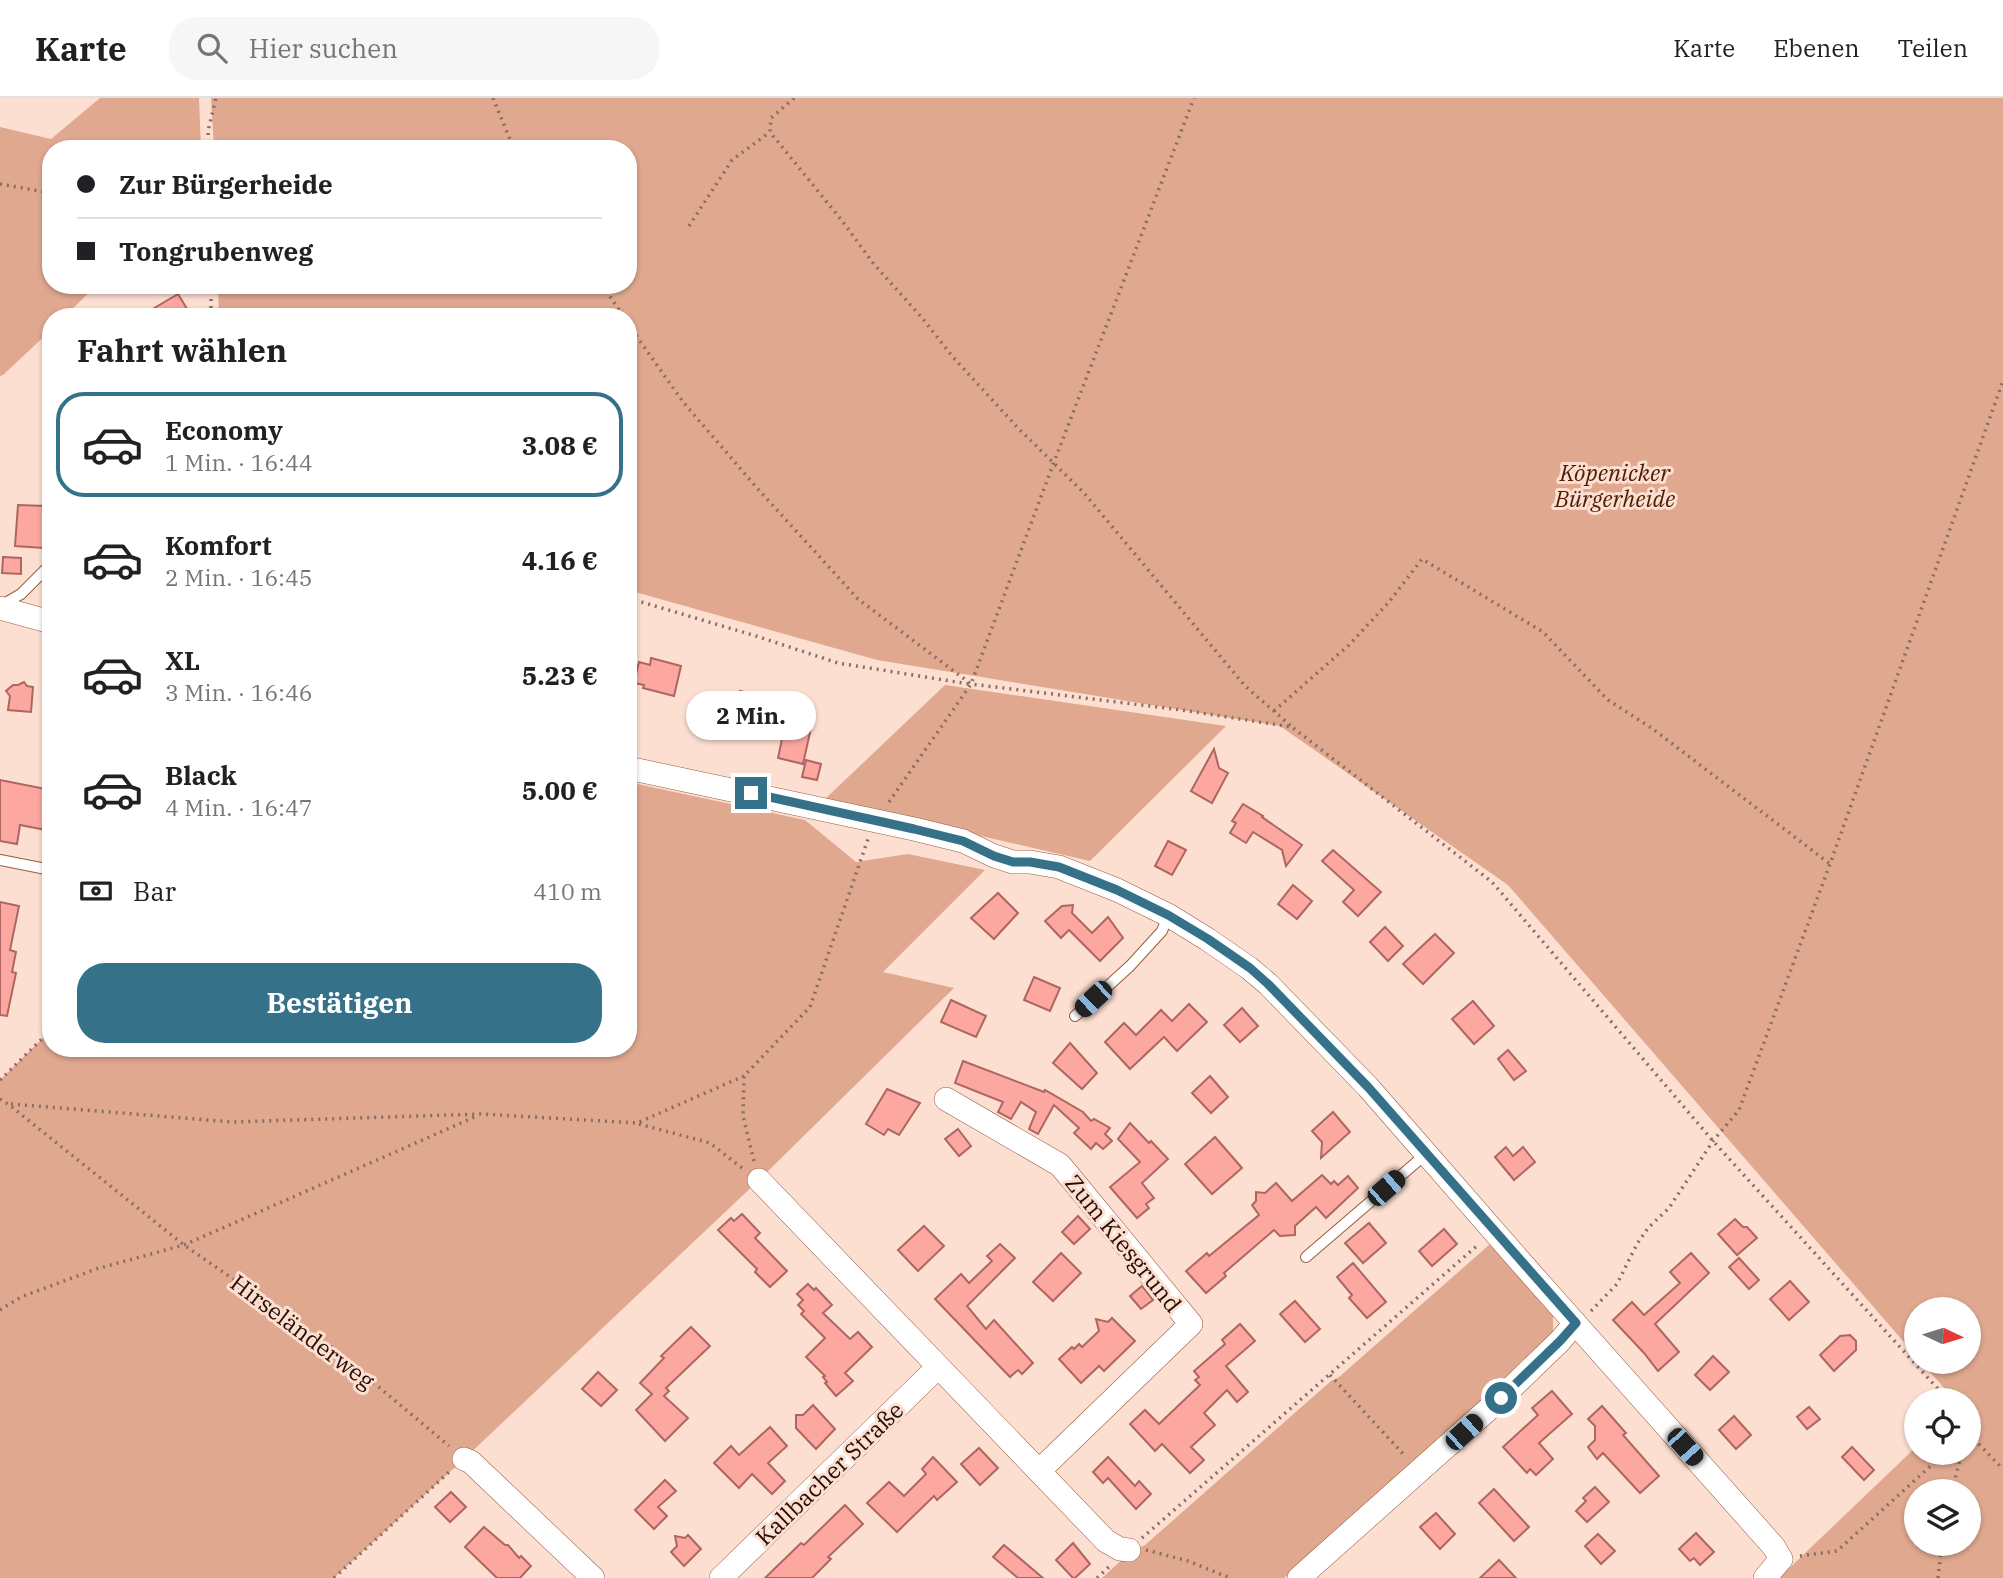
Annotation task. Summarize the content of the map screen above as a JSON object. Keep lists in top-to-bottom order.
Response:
{
  "streets": {
    "street": ["Zum Kiesgrund", "Kallbacher Straße"],
    "path": ["Hirseländerweg"]
  },
  "parks": ["Köpenicker Bürgerheide"],
  "north": "right",
  "page": {
    "header": "Karte",
    "search": "Hier suchen",
    "nav": ["Karte", "Ebenen", "Teilen"],
    "banner": ["Zur Bürgerheide", "Tongrubenweg"],
    "heading": "Fahrt wählen",
    "list": [
      {
        "name": "Economy",
        "note": "1 Min. · 16:44",
        "value": "3.08 €"
      },
      {
        "name": "Komfort",
        "note": "2 Min. · 16:45",
        "value": "4.16 €"
      },
      {
        "name": "XL",
        "note": "3 Min. · 16:46",
        "value": "5.23 €"
      },
      {
        "name": "Black",
        "note": "4 Min. · 16:47",
        "value": "5.00 €"
      }
    ],
    "bubble": "2 Min.",
    "pay": ["Bar", "410 m"],
    "buttons": "Bestätigen"
  }
}
